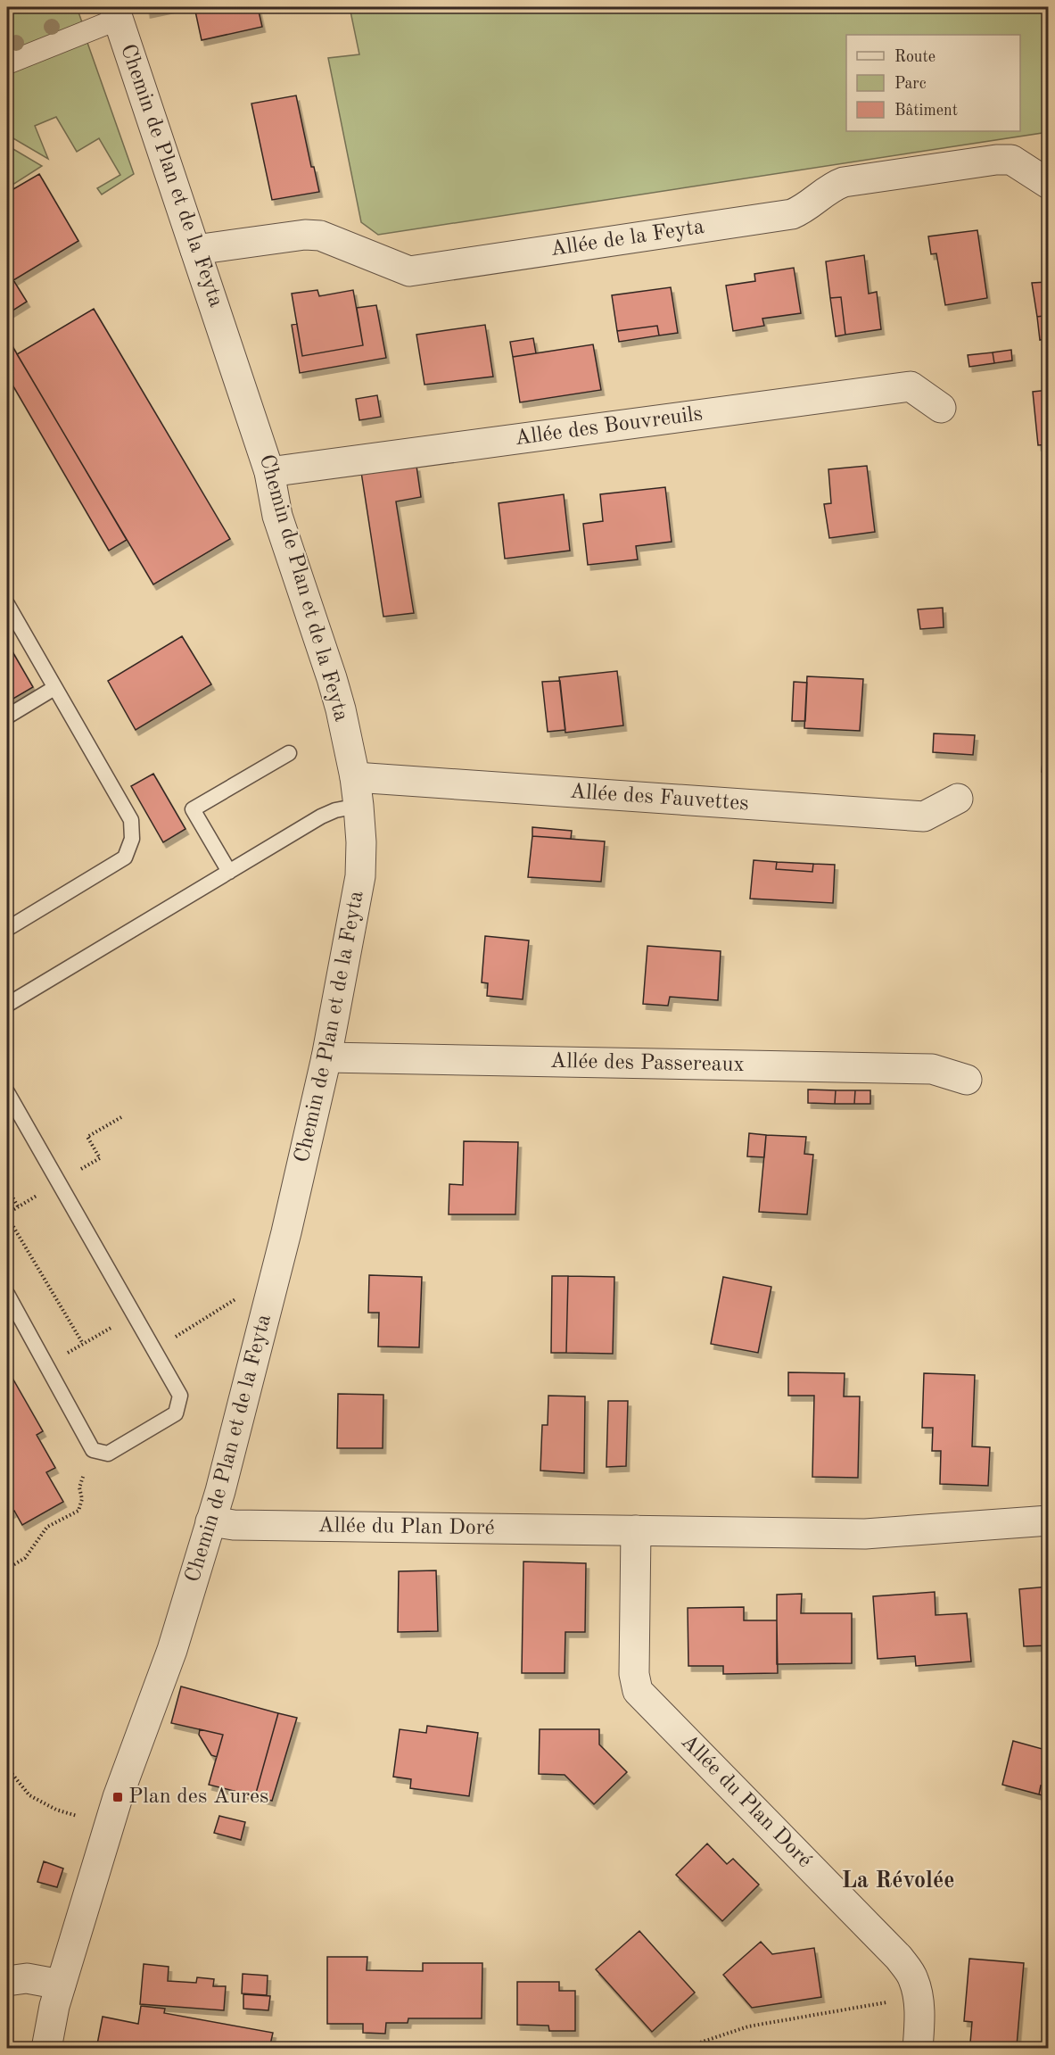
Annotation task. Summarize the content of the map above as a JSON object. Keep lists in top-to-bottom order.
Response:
{
  "streets": {
    "street": [
      "Chemin de Plan et de la Feyta",
      "Allée de la Feyta",
      "Allée des Bouvreuils",
      "Allée des Fauvettes",
      "Allée des Passereaux",
      "Allée du Plan Doré"
    ]
  },
  "crossings": [
    ["Chemin de Plan et de la Feyta", "Allée de la Feyta"],
    ["Chemin de Plan et de la Feyta", "Allée des Bouvreuils"],
    ["Chemin de Plan et de la Feyta", "Allée des Fauvettes"],
    ["Chemin de Plan et de la Feyta", "Allée des Passereaux"],
    ["Chemin de Plan et de la Feyta", "Allée du Plan Doré"]
  ],
  "districts": ["La Révolée"],
  "places": {
    "transit": ["Plan des Aures"]
  },
  "legend": ["Route", "Parc", "Bâtiment"]
}
